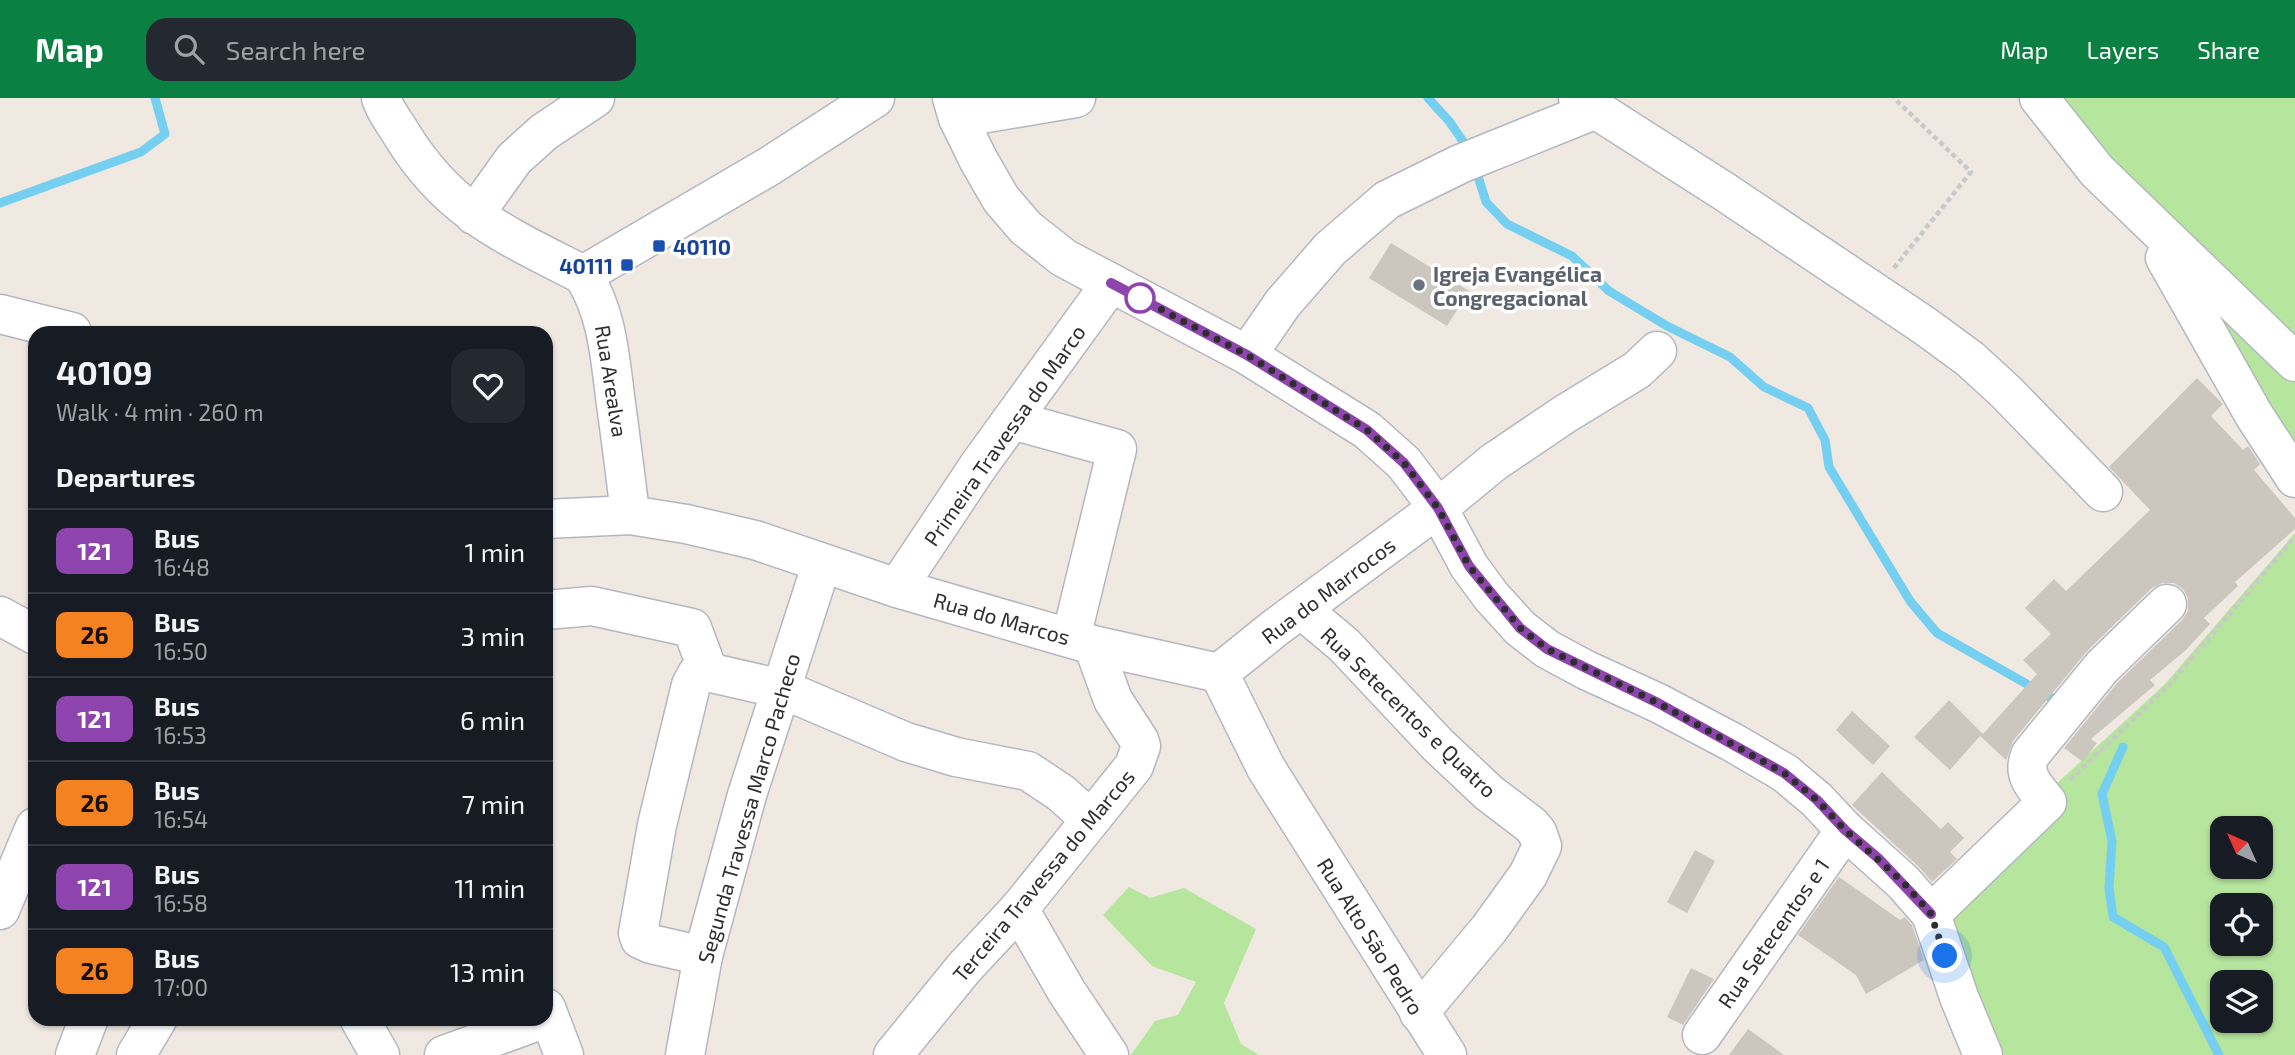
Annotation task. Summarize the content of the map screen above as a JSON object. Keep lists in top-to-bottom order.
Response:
{
  "streets": {
    "street": [
      "Rua Arealva",
      "Primeira Travessa do Marco",
      "Rua do Marrocos",
      "Rua do Marcos",
      "Rua Setecentos e Quatro",
      "Segunda Travessa Marco Pacheco",
      "Terceira Travessa do Marcos",
      "Rua Setecentos e 1",
      "Rua Alto São Pedro"
    ]
  },
  "crossings": [
    ["Rua Arealva", "Rua do Marcos"],
    ["Primeira Travessa do Marco", "Rua do Marcos"],
    ["Rua do Marrocos", "Rua do Marcos"],
    ["Rua do Marrocos", "Rua Setecentos e Quatro"],
    ["Rua do Marrocos", "Rua Alto São Pedro"],
    ["Rua do Marcos", "Segunda Travessa Marco Pacheco"],
    ["Rua do Marcos", "Terceira Travessa do Marcos"],
    ["Rua do Marcos", "Rua Alto São Pedro"],
    ["Rua Setecentos e Quatro", "Rua Alto São Pedro"]
  ],
  "places": {
    "transit": ["40110", "40111"],
    "other": ["Igreja Evangélica Congregacional"]
  },
  "lines": ["bus line 121"],
  "north": "top left",
  "page": {
    "header": "Map",
    "search": "Search here",
    "nav": ["Map", "Layers", "Share"],
    "heading": [
      ["40109", "Walk · 4 min · 260 m"],
      "Departures"
    ],
    "list": [
      {
        "mark": "121",
        "name": "Bus",
        "note": "16:48",
        "value": "1 min"
      },
      {
        "mark": "26",
        "name": "Bus",
        "note": "16:50",
        "value": "3 min"
      },
      {
        "mark": "121",
        "name": "Bus",
        "note": "16:53",
        "value": "6 min"
      },
      {
        "mark": "26",
        "name": "Bus",
        "note": "16:54",
        "value": "7 min"
      },
      {
        "mark": "121",
        "name": "Bus",
        "note": "16:58",
        "value": "11 min"
      },
      {
        "mark": "26",
        "name": "Bus",
        "note": "17:00",
        "value": "13 min"
      }
    ]
  }
}
